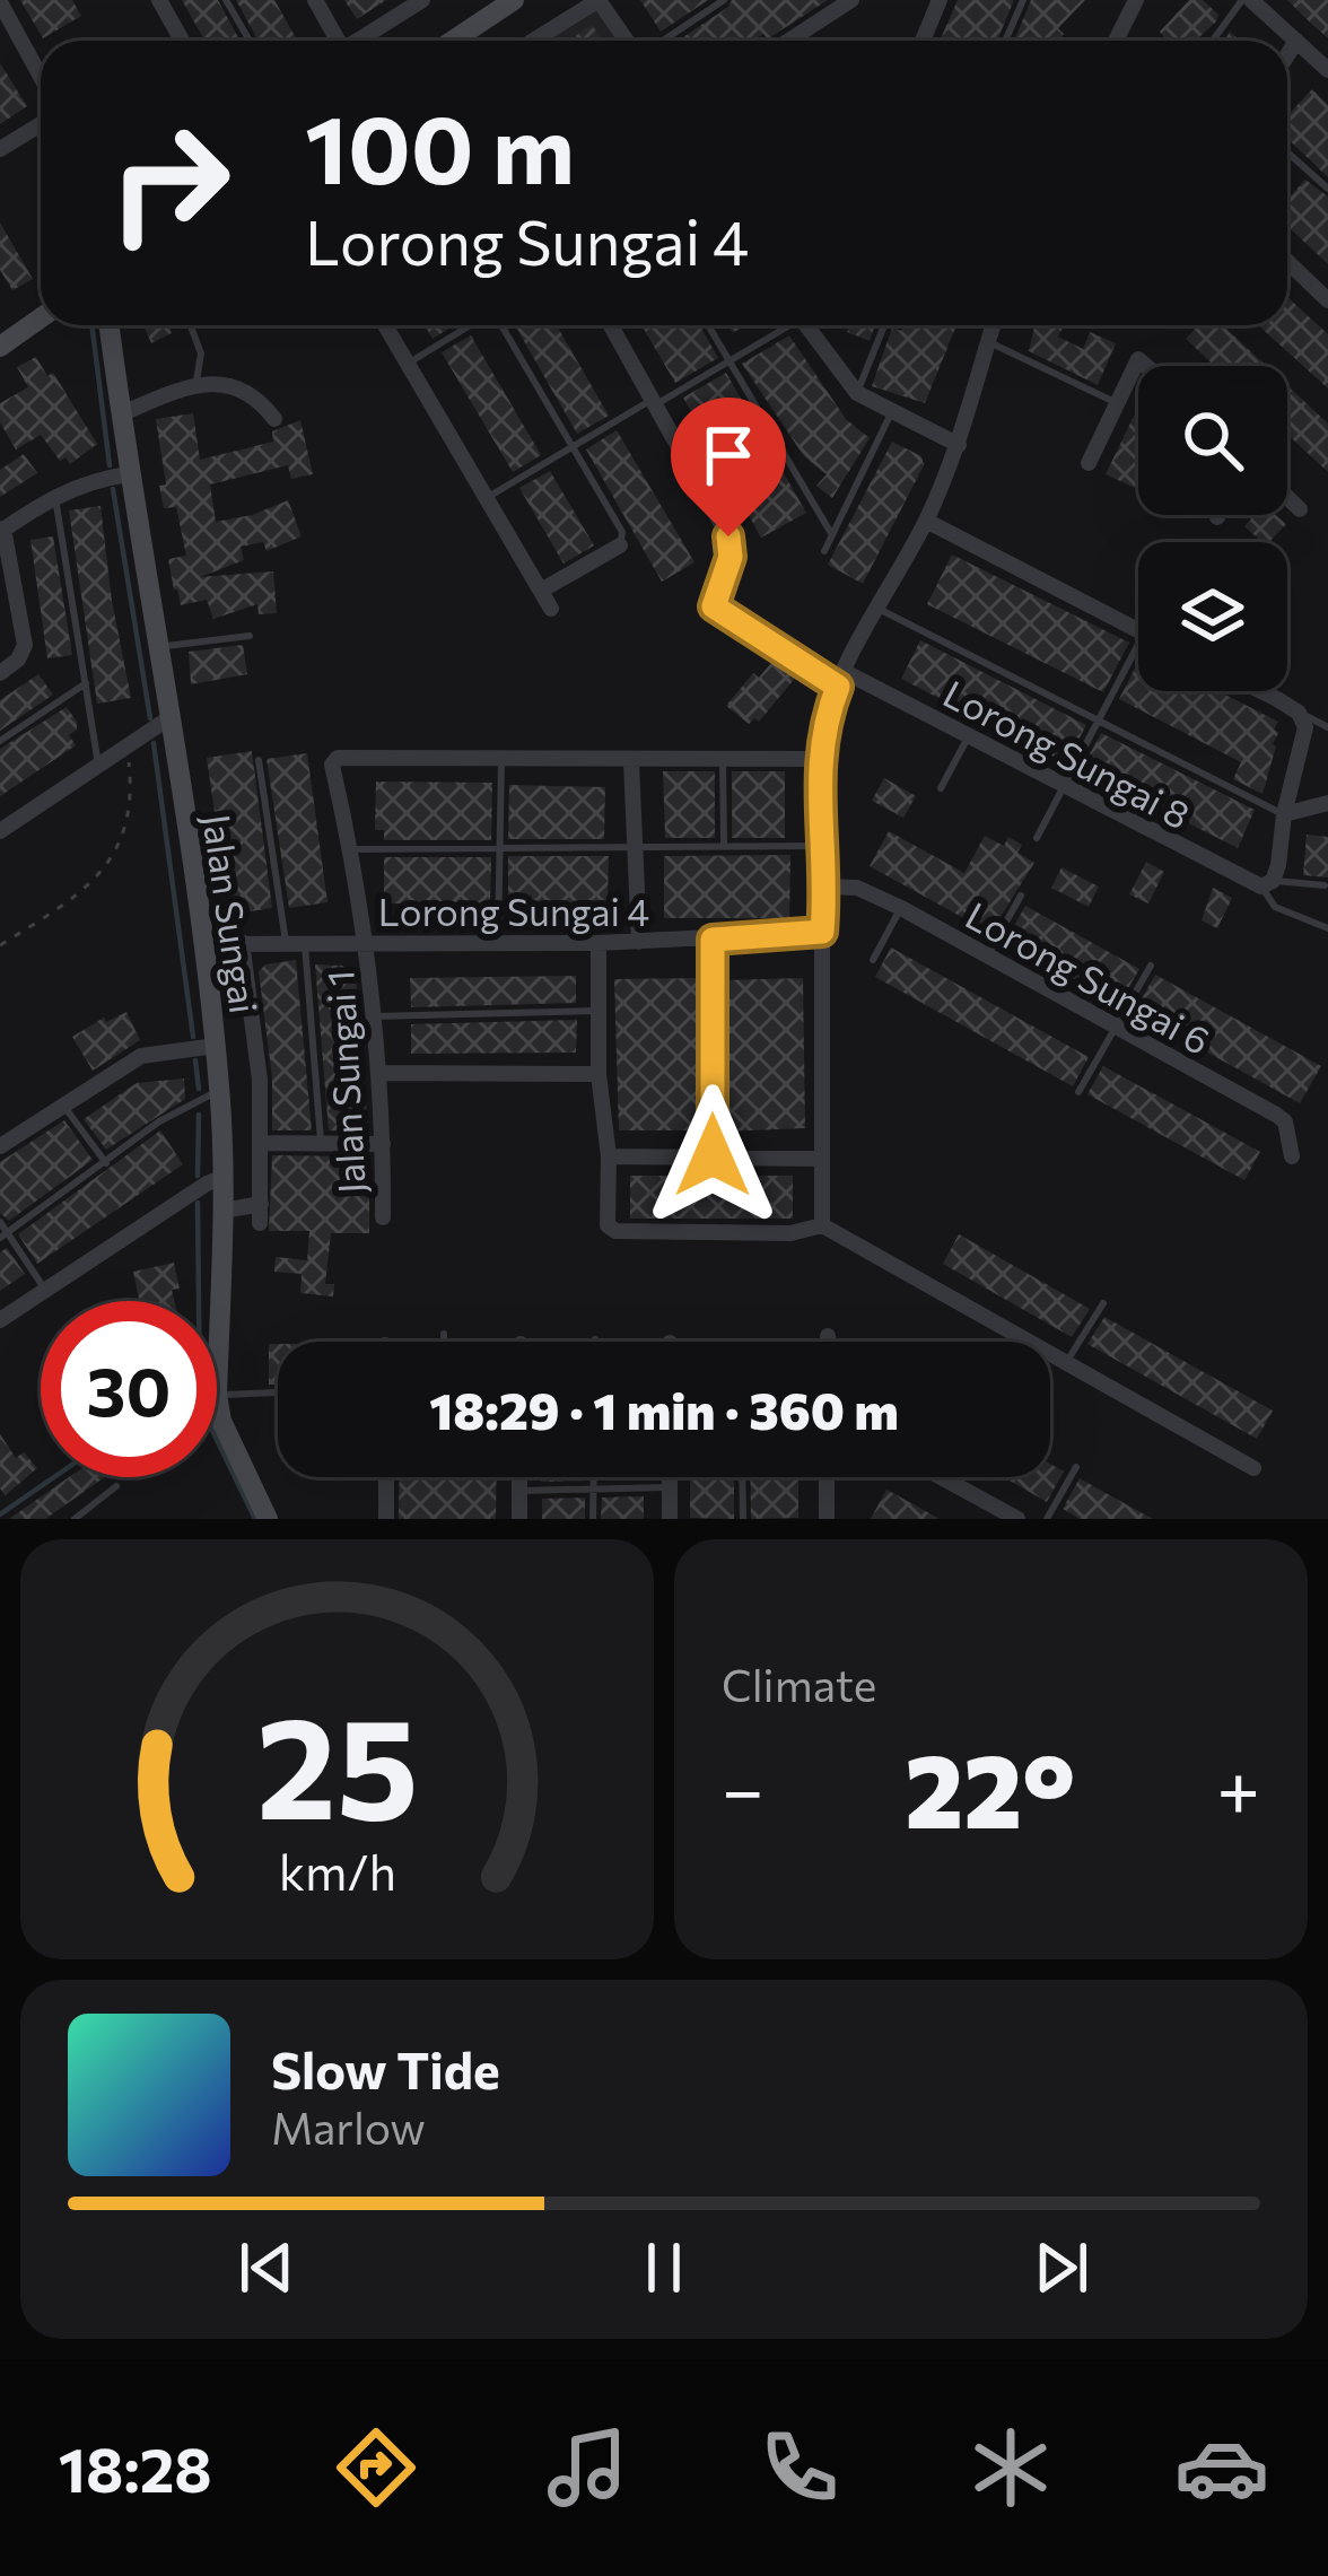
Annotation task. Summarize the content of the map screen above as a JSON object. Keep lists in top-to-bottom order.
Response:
{
  "streets": {
    "street": [
      "Lorong Sungai 8",
      "Lorong Sungai 4",
      "Jalan Sungai",
      "Lorong Sungai 6",
      "Jalan Sungai 1"
    ]
  },
  "crossings": [
    ["Lorong Sungai 4", "Jalan Sungai"],
    ["Lorong Sungai 4", "Jalan Sungai 1"]
  ],
  "page": {
    "turn": ["100 m", "Lorong Sungai 4"],
    "limit": "30",
    "trip": "18:29 · 1 min · 360 m",
    "tile": "Climate",
    "heat": ["−", "22°", "+"],
    "song": ["Slow Tide", "Marlow"],
    "tabs": "18:28",
    "gauge": ["25", "km/h"]
  }
}
